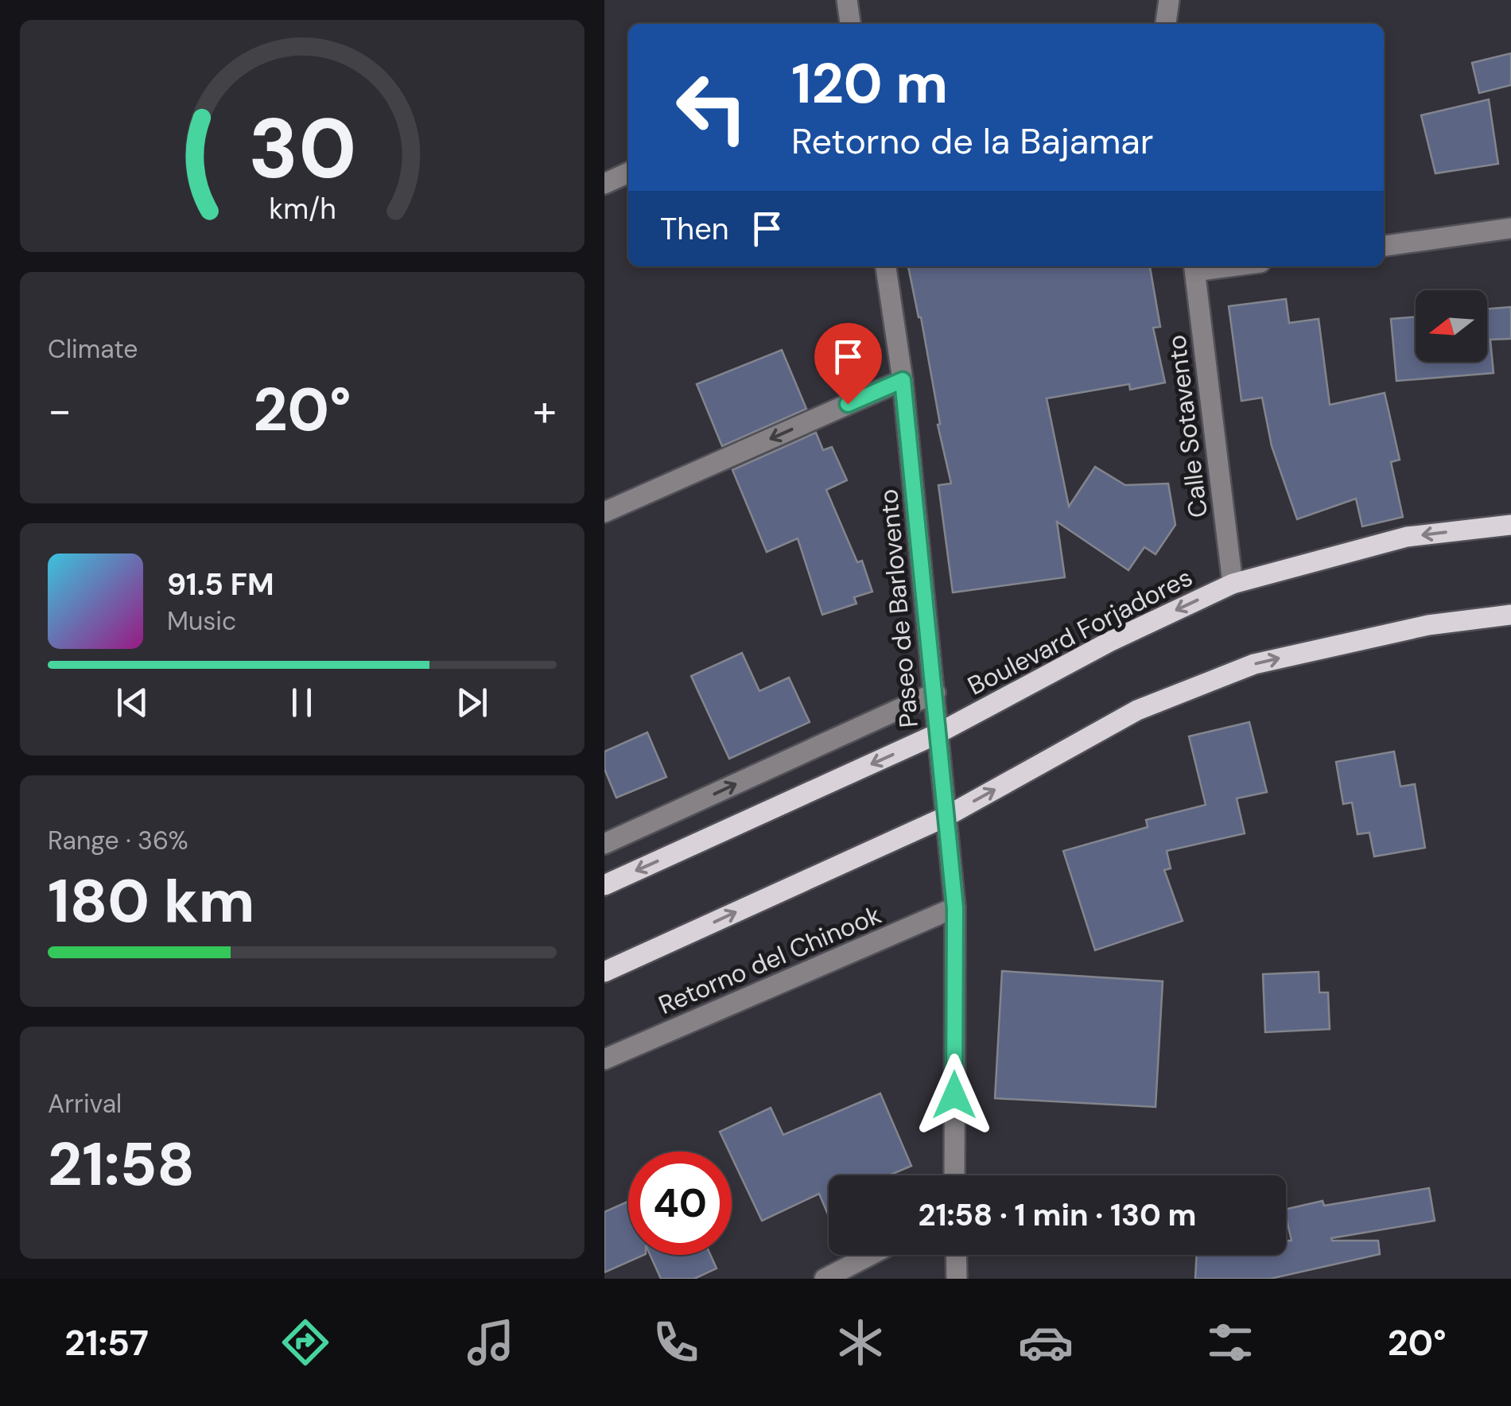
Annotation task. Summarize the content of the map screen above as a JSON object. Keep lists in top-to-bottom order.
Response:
{
  "streets": {
    "main road": ["Boulevard Forjadores"],
    "street": ["Calle Sotavento", "Paseo de Barlovento", "Retorno del Chinook"]
  },
  "crossings": [
    ["Calle Sotavento", "Boulevard Forjadores"],
    ["Paseo de Barlovento", "Boulevard Forjadores"],
    ["Paseo de Barlovento", "Retorno del Chinook"]
  ],
  "north": "left",
  "page": {
    "turn": ["120 m", "Retorno de la Bajamar"],
    "then": "Then",
    "tile": [
      "Climate",
      ["Range · 36%", "180 km"],
      ["Arrival", "21:58"]
    ],
    "heat": ["−", "20°", "+"],
    "song": ["91.5 FM", "Music"],
    "limit": "40",
    "trip": "21:58 · 1 min · 130 m",
    "tabs": ["21:57", "20°"],
    "gauge": ["30", "km/h"]
  }
}
